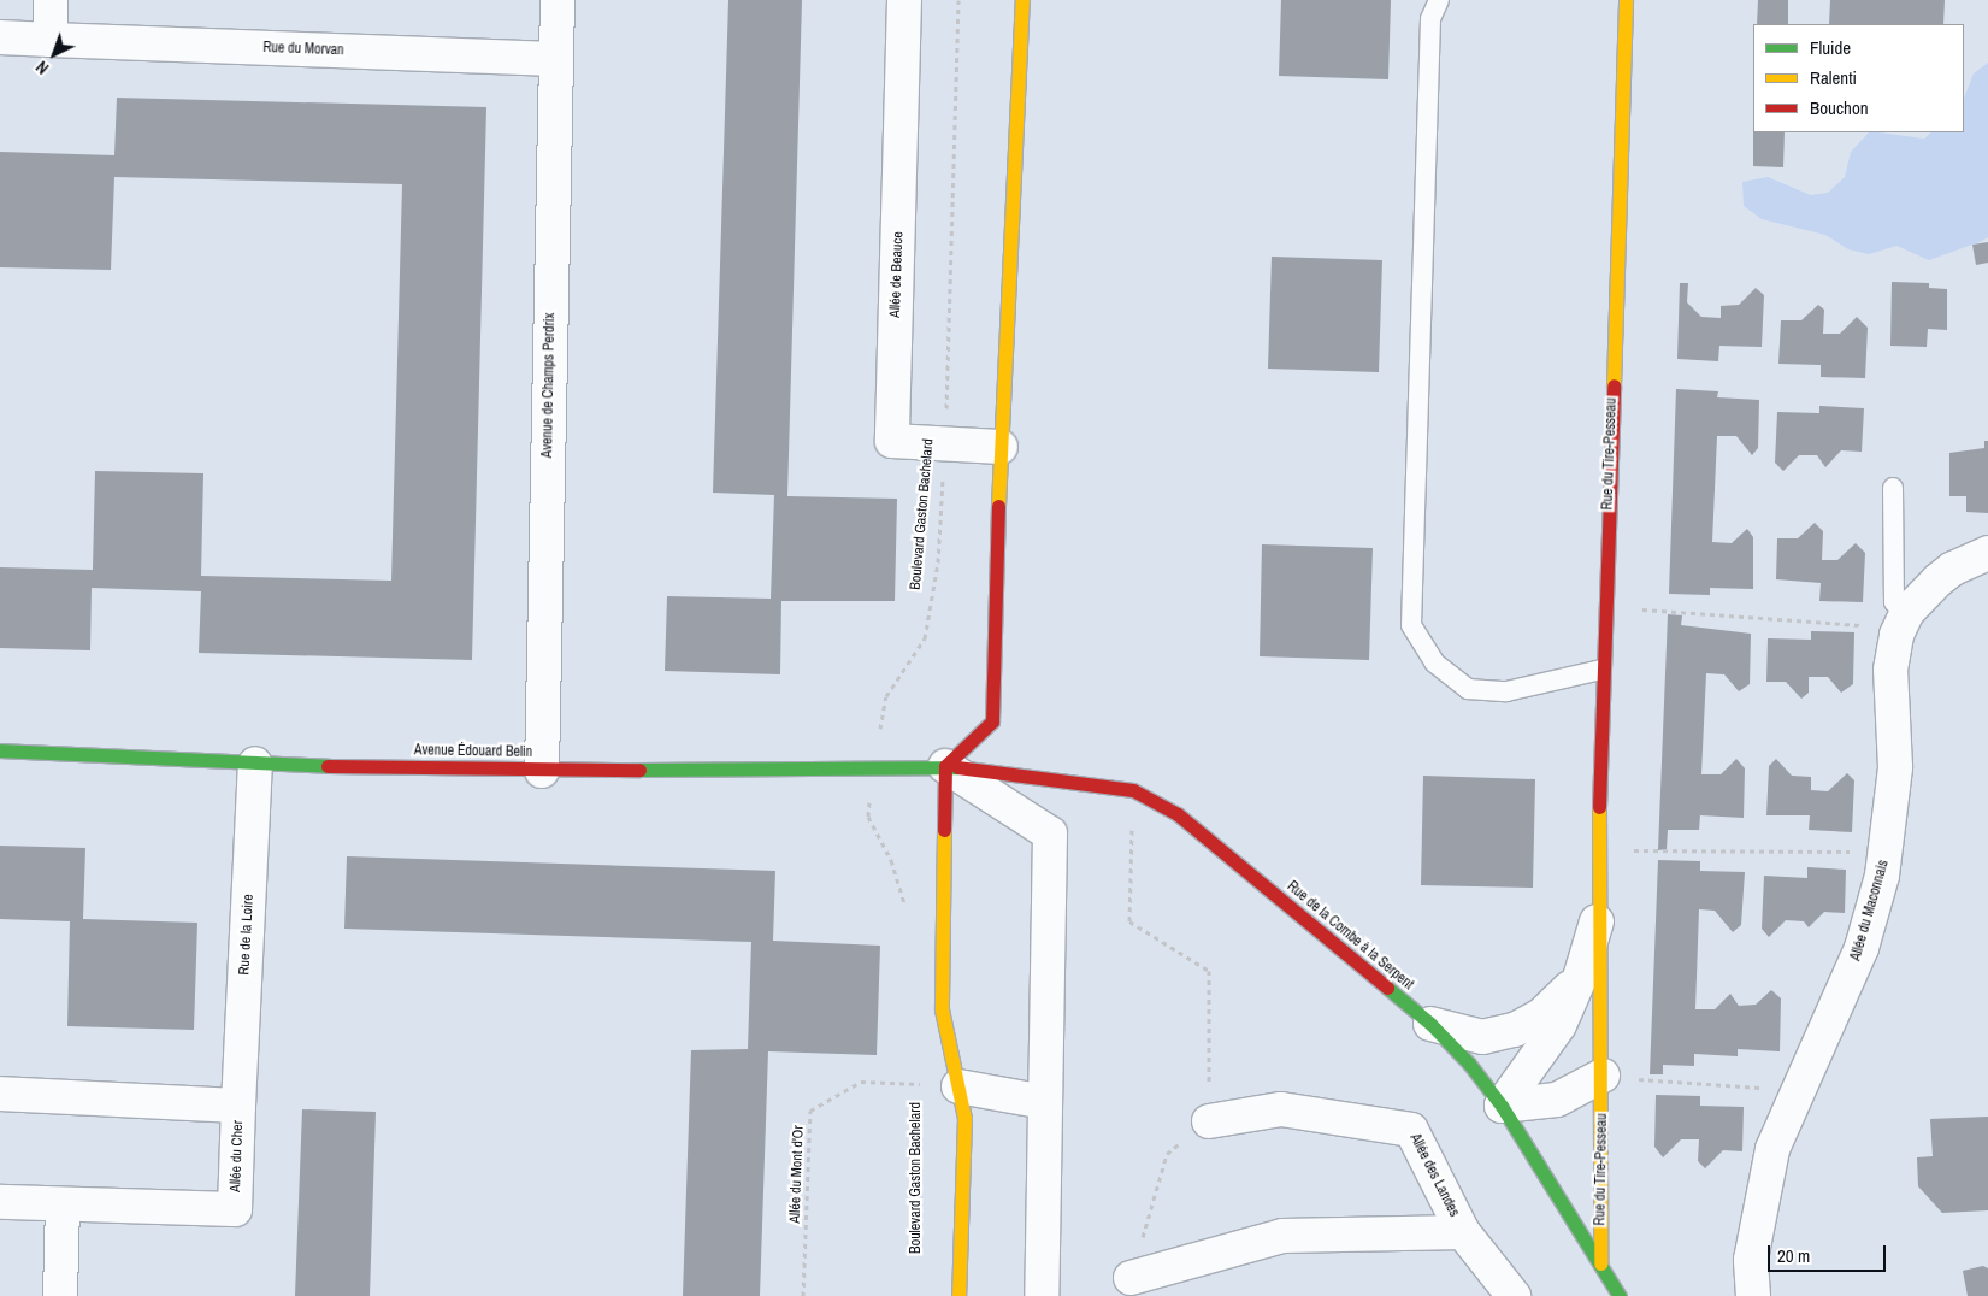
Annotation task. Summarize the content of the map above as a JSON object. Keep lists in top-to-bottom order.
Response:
{
  "streets": {
    "street": [
      "Rue du Morvan",
      "Allée de Beauce",
      "Avenue de Champs Perdrix",
      "Rue du Tire-Pesseau",
      "Avenue Édouard Belin",
      "Allée du Maconnais",
      "Rue de la Loire",
      "Rue de la Combe à la Serpent",
      "Allée du Cher",
      "Allée des Landes"
    ],
    "path": ["Boulevard Gaston Bachelard", "Allée du Mont d'Or"]
  },
  "crossings": [
    ["Rue du Morvan", "Avenue de Champs Perdrix"],
    ["Allée de Beauce", "Boulevard Gaston Bachelard"],
    ["Avenue de Champs Perdrix", "Avenue Édouard Belin"],
    ["Rue du Tire-Pesseau", "Rue de la Combe à la Serpent"],
    ["Boulevard Gaston Bachelard", "Avenue Édouard Belin"],
    ["Avenue Édouard Belin", "Rue de la Loire"],
    ["Avenue Édouard Belin", "Rue de la Combe à la Serpent"],
    ["Rue de la Loire", "Allée du Cher"]
  ],
  "legend": ["Fluide", "Ralenti", "Bouchon"],
  "scale_bar": "20 m",
  "north": "bottom left"
}
